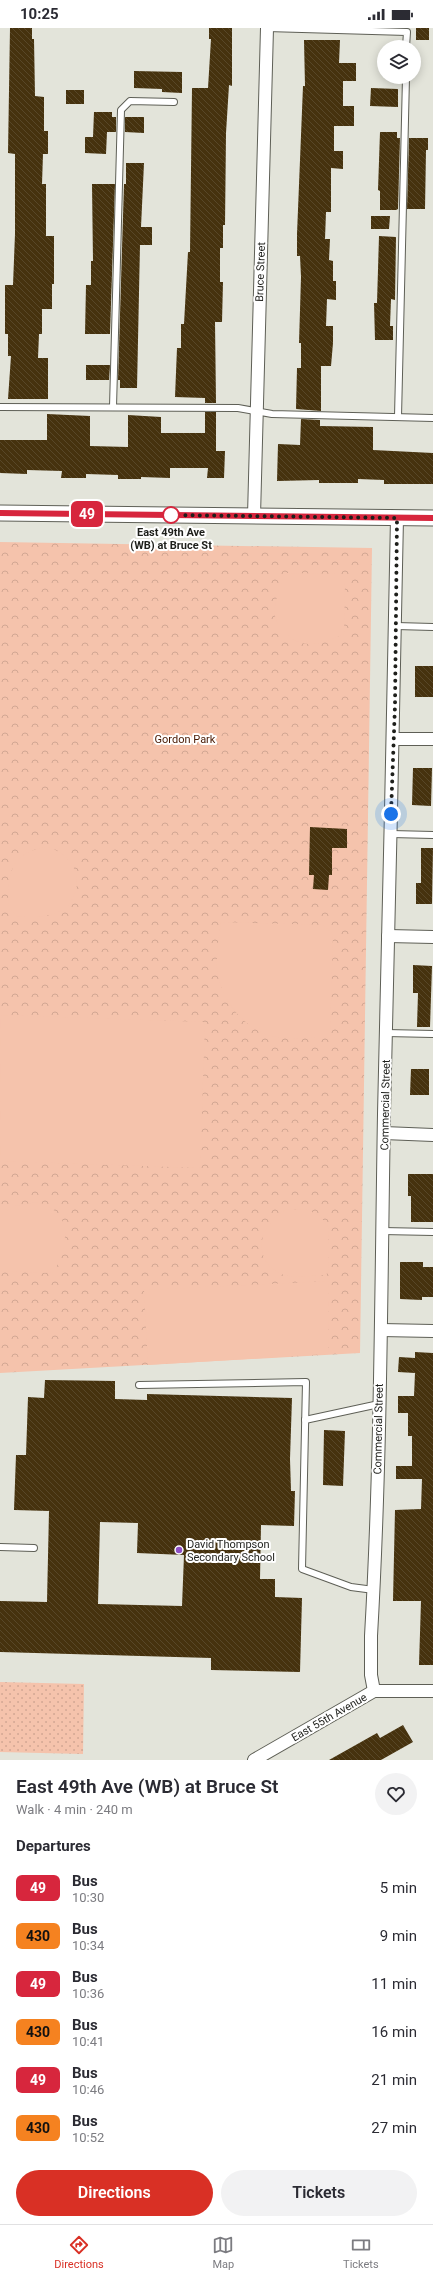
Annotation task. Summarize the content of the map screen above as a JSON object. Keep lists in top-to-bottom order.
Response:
{
  "streets": {
    "street": ["Bruce Street", "Commercial Street", "East 55th Avenue"]
  },
  "crossings": [
    ["Commercial Street", "East 55th Avenue"]
  ],
  "parks": ["Gordon Park"],
  "places": ["East 49th Ave (WB) at Bruce St", "David Thompson Secondary School"],
  "lines": ["bus line 49"],
  "page": {
    "status": "10:25",
    "on_map": "49",
    "heading": [
      ["East 49th Ave (WB) at Bruce St", "Walk · 4 min · 240 m"],
      "Departures"
    ],
    "list": [
      {
        "mark": "49",
        "name": "Bus",
        "note": "10:30",
        "value": "5 min"
      },
      {
        "mark": "430",
        "name": "Bus",
        "note": "10:34",
        "value": "9 min"
      },
      {
        "mark": "49",
        "name": "Bus",
        "note": "10:36",
        "value": "11 min"
      },
      {
        "mark": "430",
        "name": "Bus",
        "note": "10:41",
        "value": "16 min"
      },
      {
        "mark": "49",
        "name": "Bus",
        "note": "10:46",
        "value": "21 min"
      },
      {
        "mark": "430",
        "name": "Bus",
        "note": "10:52",
        "value": "27 min"
      }
    ],
    "buttons": ["Directions", "Tickets"],
    "tabs": ["Directions", "Map", "Tickets"]
  }
}
